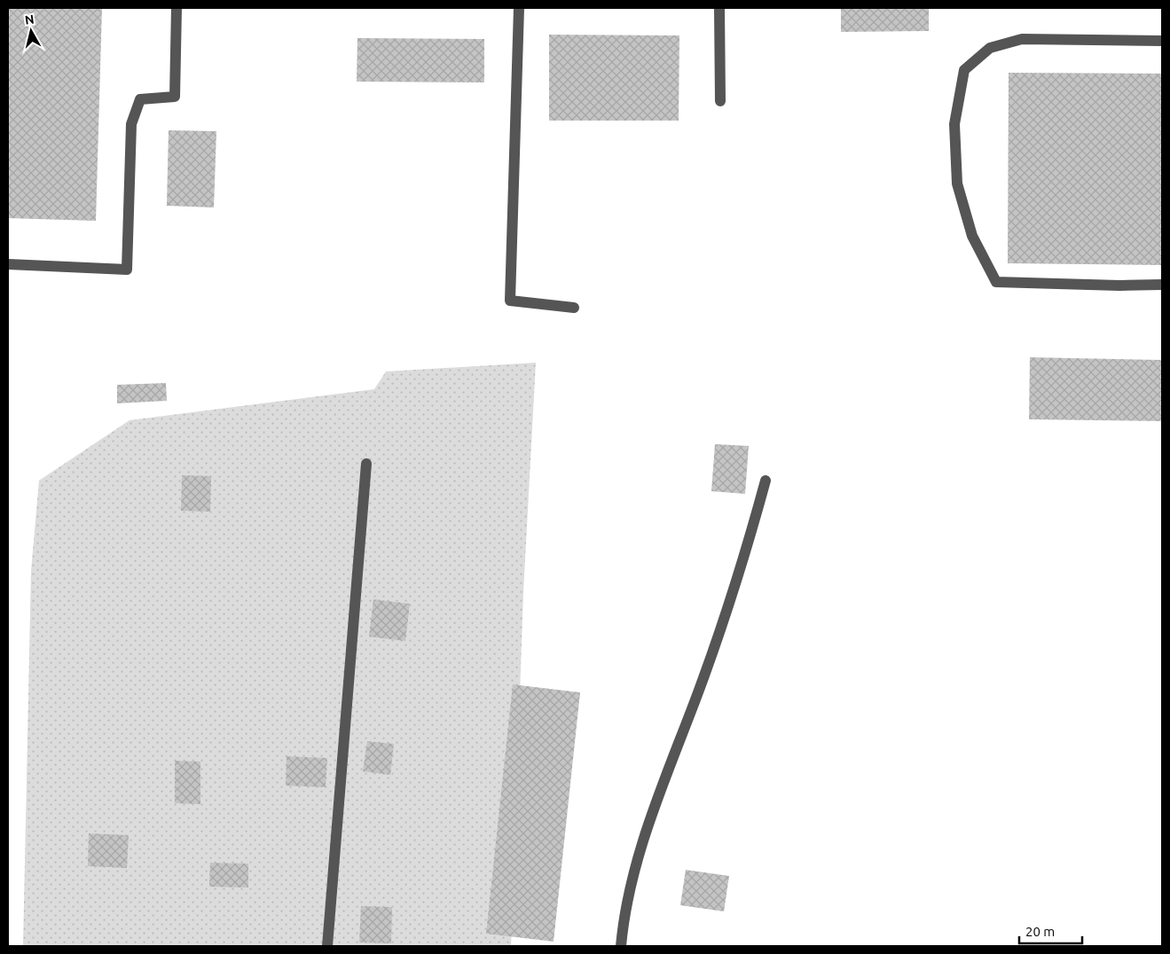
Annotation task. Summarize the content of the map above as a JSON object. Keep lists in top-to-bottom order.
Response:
{
  "scale_bar": "20 m",
  "north": "top"
}
